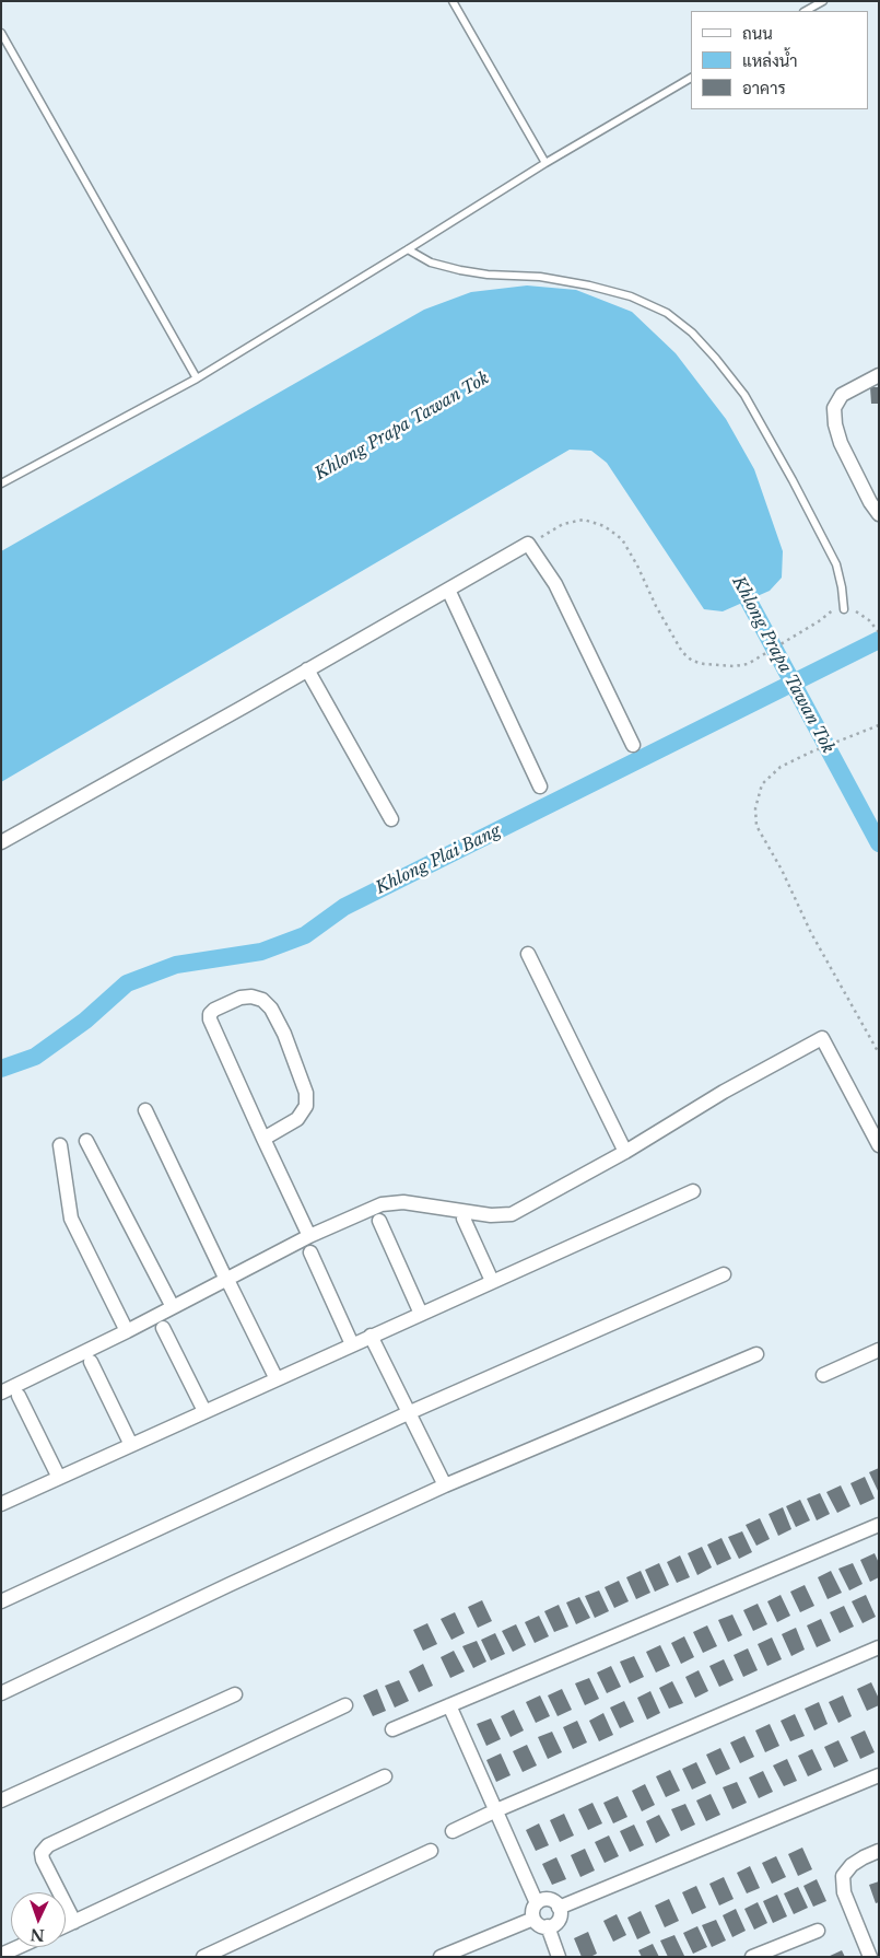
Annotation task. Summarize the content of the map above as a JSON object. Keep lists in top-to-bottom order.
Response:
{
  "water": ["Khlong Prapa Tawan Tok", "Khlong Plai Bang"],
  "legend": ["ถนน", "แหล่งน้ำ", "อาคาร"],
  "north": "bottom"
}
